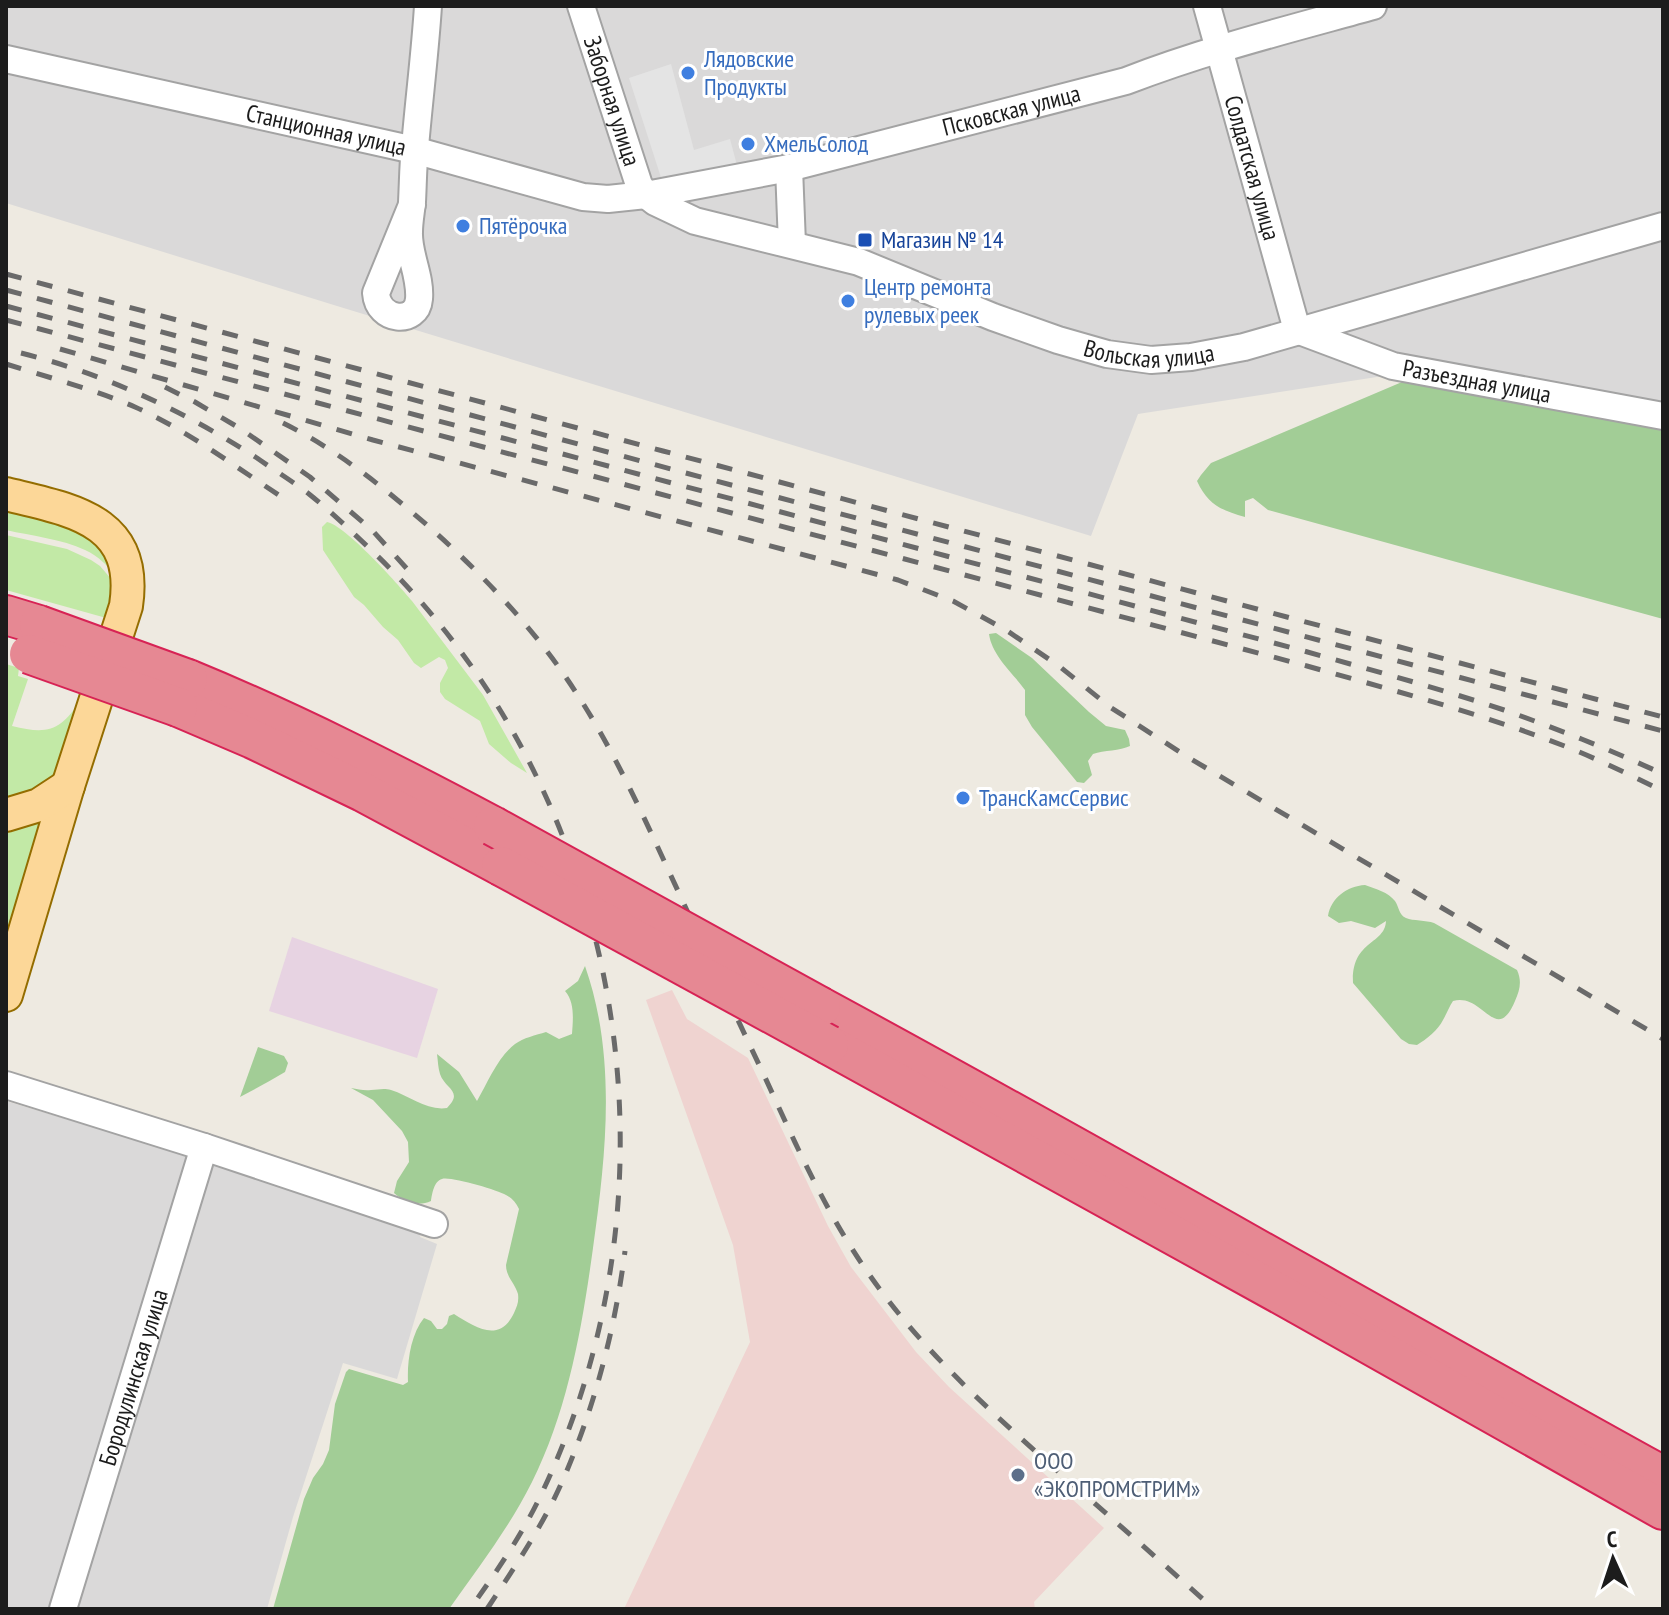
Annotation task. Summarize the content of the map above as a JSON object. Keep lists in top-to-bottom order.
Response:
{
  "streets": {
    "street": [
      "Заборная улица",
      "Псковская улица",
      "Станционная улица",
      "Солдатская улица",
      "Вольская улица",
      "Разъездная улица",
      "Бородулинская улица"
    ]
  },
  "crossings": [
    ["Заборная улица", "Псковская улица"],
    ["Заборная улица", "Станционная улица"],
    ["Заборная улица", "Вольская улица"],
    ["Псковская улица", "Станционная улица"],
    ["Псковская улица", "Солдатская улица"],
    ["Псковская улица", "Вольская улица"],
    ["Станционная улица", "Вольская улица"],
    ["Солдатская улица", "Вольская улица"],
    ["Солдатская улица", "Разъездная улица"],
    ["Вольская улица", "Разъездная улица"]
  ],
  "places": {
    "other": [
      "Лядовские Продукты",
      "ХмельСолод",
      "Пятёрочка",
      "Центр ремонта рулевых реек",
      "ТрансКамсСервис",
      "ООО «ЭКОПРОМСТРИМ»"
    ],
    "transit": ["Магазин № 14"]
  },
  "north": "top"
}
